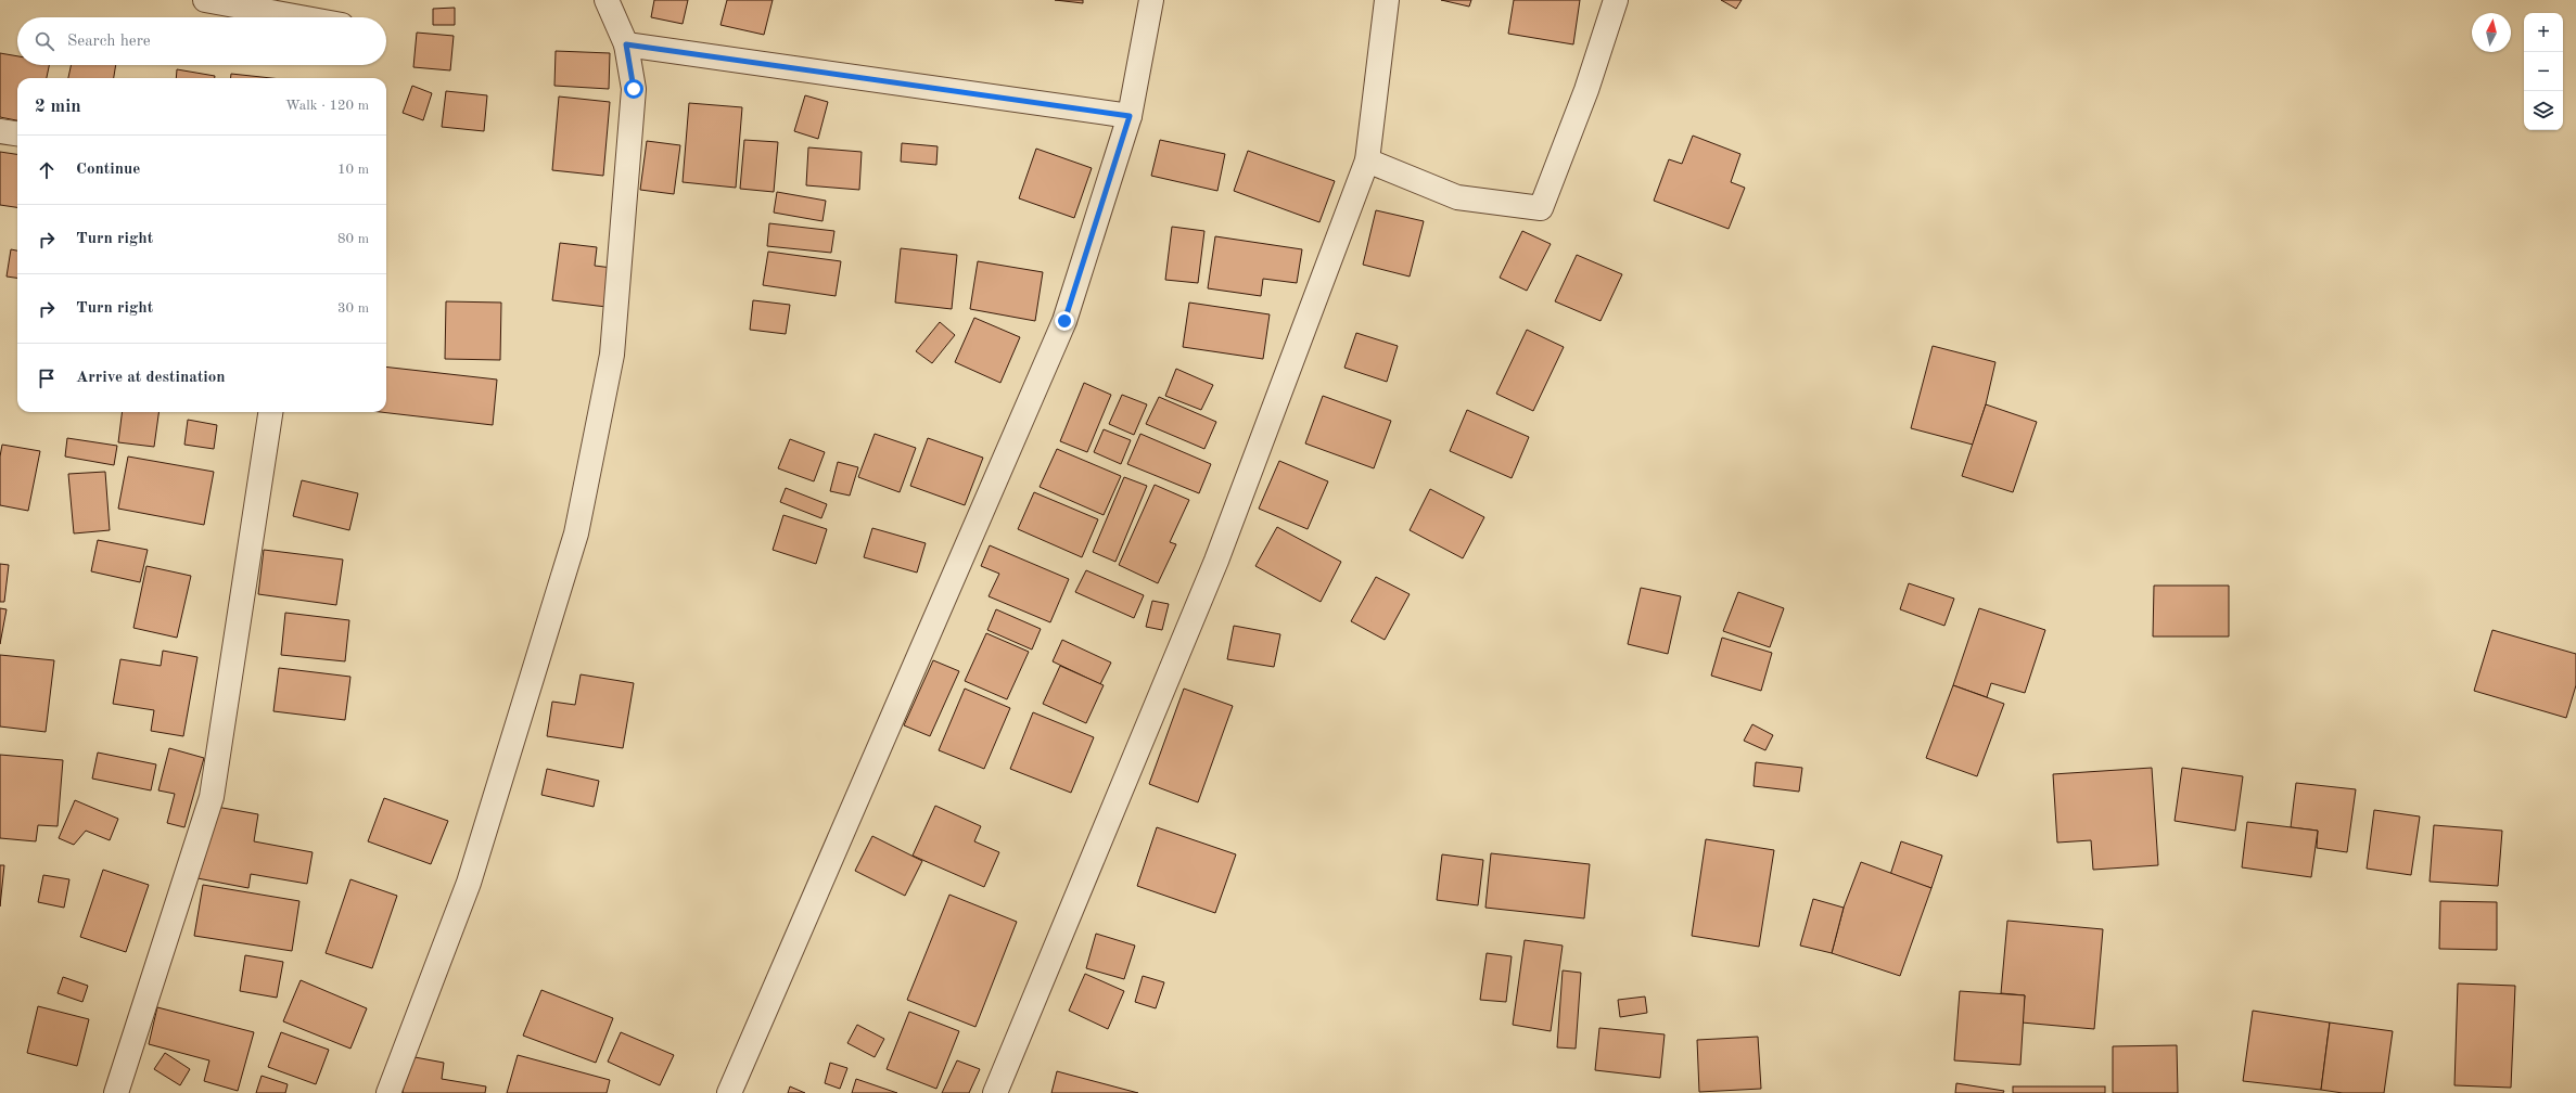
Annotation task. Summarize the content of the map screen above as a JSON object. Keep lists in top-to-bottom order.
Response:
{
  "north": "top",
  "page": {
    "map_buttons": ["+", "−"],
    "search": "Search here",
    "heading": ["2 min", "Walk · 120 m"],
    "list": [
      ["Continue", "10 m"],
      ["Turn right", "80 m"],
      ["Turn right", "30 m"],
      "Arrive at destination"
    ]
  }
}
